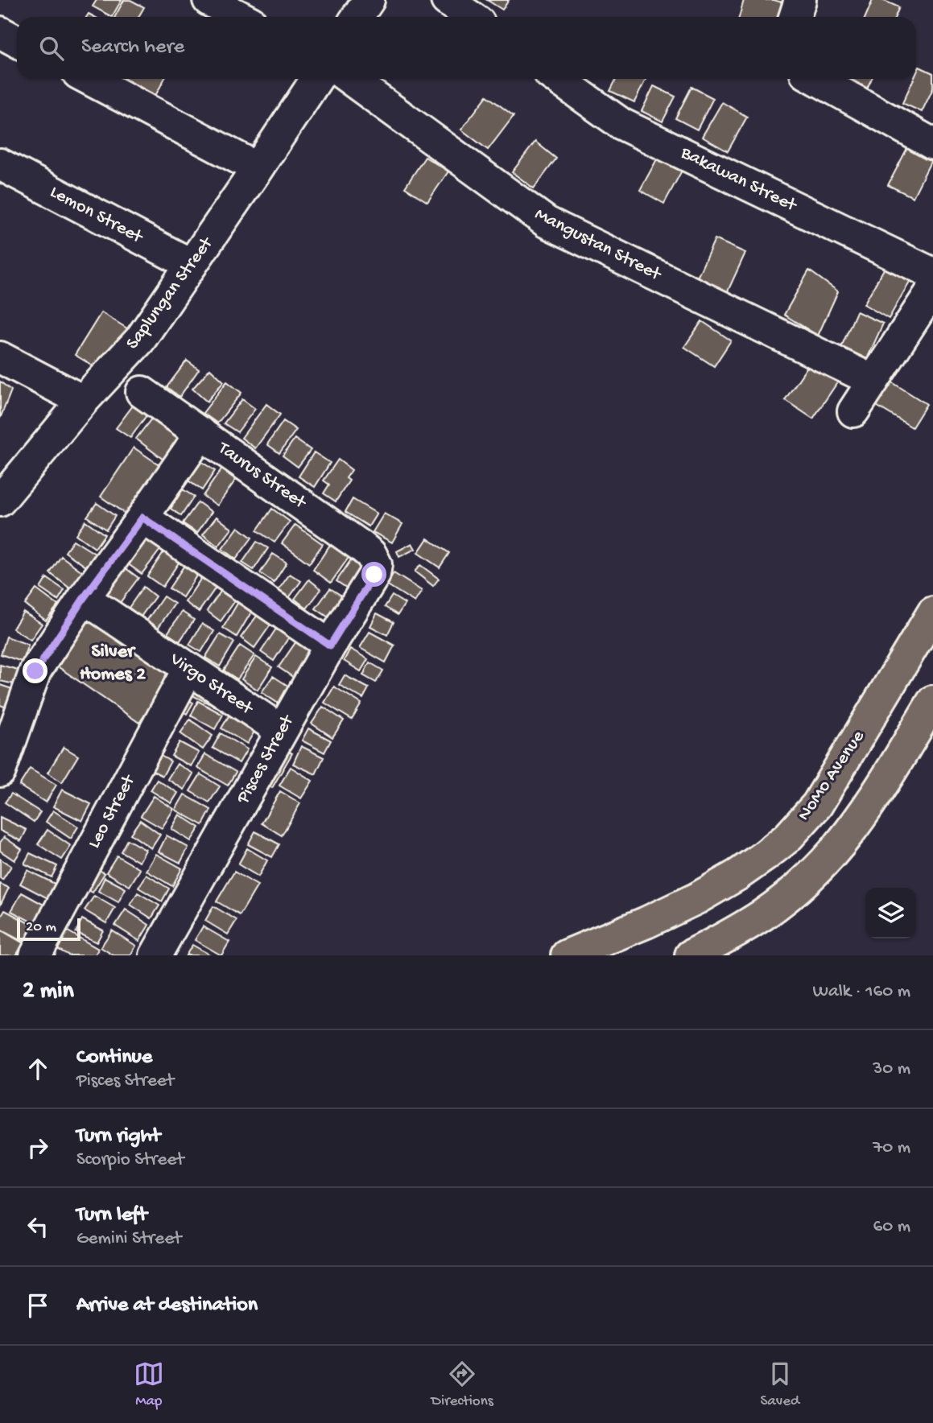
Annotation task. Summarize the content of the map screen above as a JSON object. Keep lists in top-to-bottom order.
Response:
{
  "streets": {
    "main road": ["NoMo Avenue"],
    "street": [
      "Bakawan Street",
      "Lemon Street",
      "Mangustan Street",
      "Saplungan Street",
      "Taurus Street",
      "Virgo Street",
      "Pisces Street",
      "Leo Street"
    ]
  },
  "crossings": [
    ["Lemon Street", "Saplungan Street"],
    ["Taurus Street", "Pisces Street"],
    ["Virgo Street", "Pisces Street"],
    ["Virgo Street", "Leo Street"]
  ],
  "districts": ["Silver Homes 2"],
  "scale_bar": "20 m",
  "page": {
    "search": "Search here",
    "scale": "20 m",
    "heading": ["2 min", "Walk · 160 m"],
    "list": [
      ["Continue", "Pisces Street", "30 m"],
      ["Turn right", "Scorpio Street", "70 m"],
      ["Turn left", "Gemini Street", "60 m"],
      "Arrive at destination"
    ],
    "nav": ["Map", "Directions", "Saved"]
  }
}
